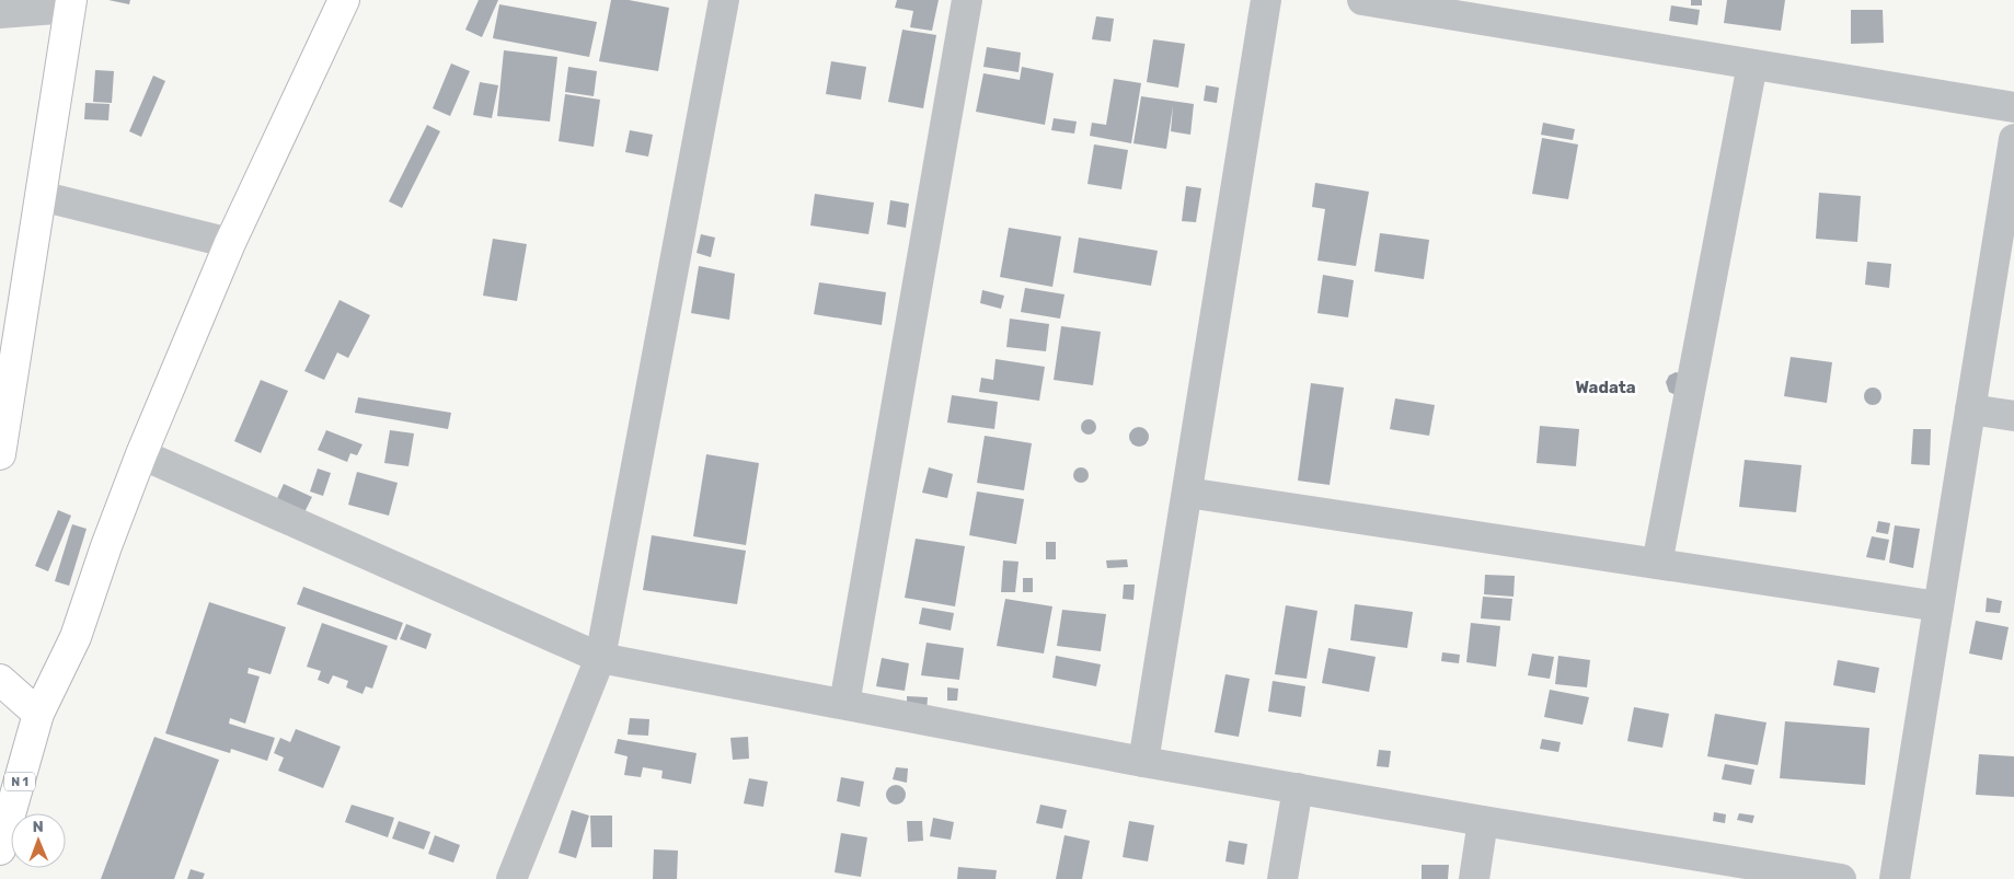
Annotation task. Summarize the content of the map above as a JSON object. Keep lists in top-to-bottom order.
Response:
{
  "streets": {
    "main road": ["N 1"]
  },
  "districts": ["Wadata"],
  "north": "top"
}
